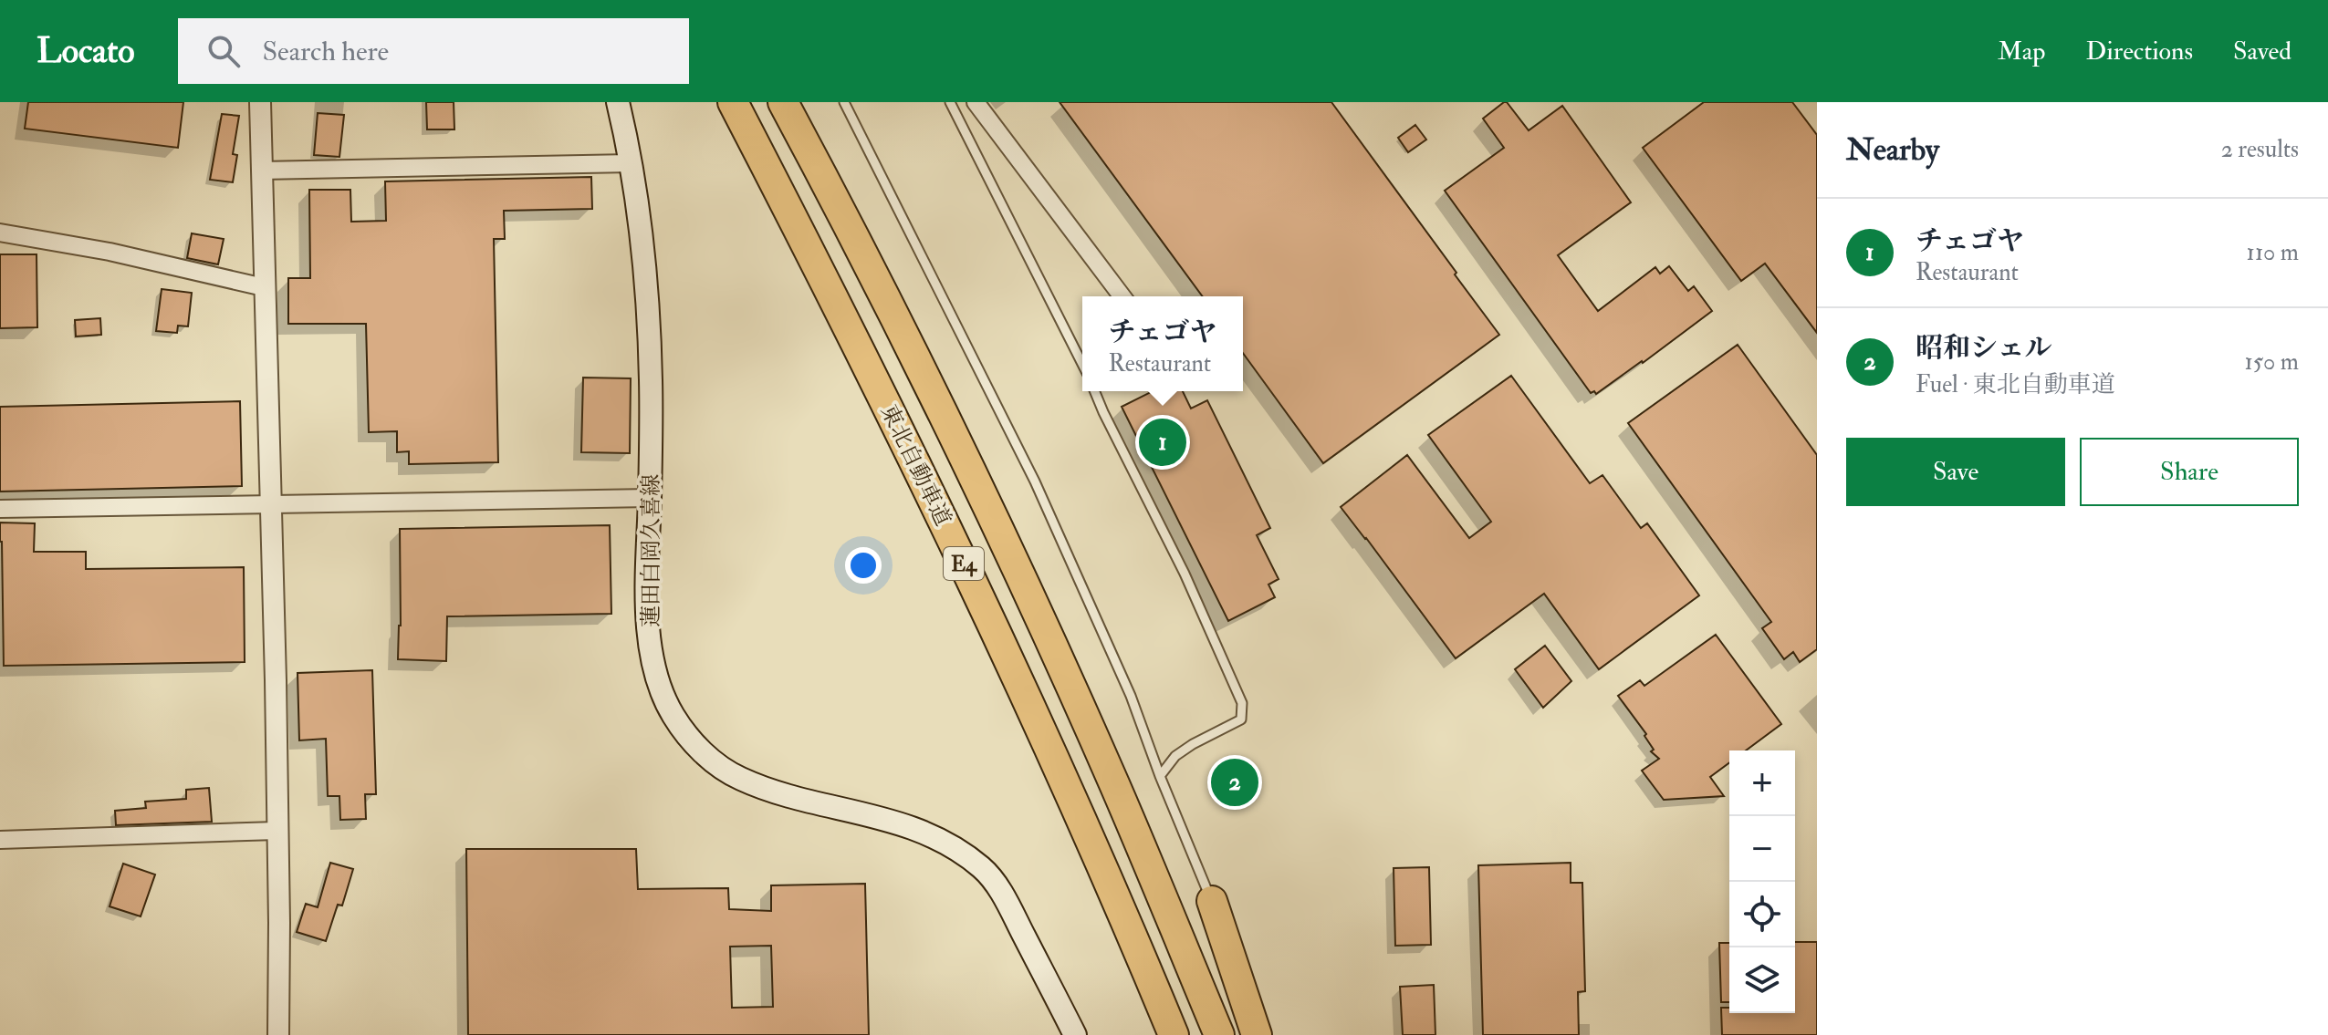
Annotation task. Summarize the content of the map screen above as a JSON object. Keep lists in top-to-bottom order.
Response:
{
  "streets": {
    "highway": ["東北自動車道", "E4"],
    "main road": ["蓮田白岡久喜線"]
  },
  "page": {
    "header": "Locato",
    "search": "Search here",
    "nav": ["Map", "Directions", "Saved"],
    "heading": ["Nearby", "2 results"],
    "list": [
      {
        "mark": "1",
        "name": "チェゴヤ",
        "note": "Restaurant",
        "value": "110 m"
      },
      {
        "mark": "2",
        "name": "昭和シェル",
        "note": "Fuel · 東北自動車道",
        "value": "150 m"
      }
    ],
    "popup": ["チェゴヤ", "Restaurant"],
    "pins": ["1", "2"],
    "buttons": ["Save", "Share"],
    "map_buttons": ["+", "−"]
  }
}
